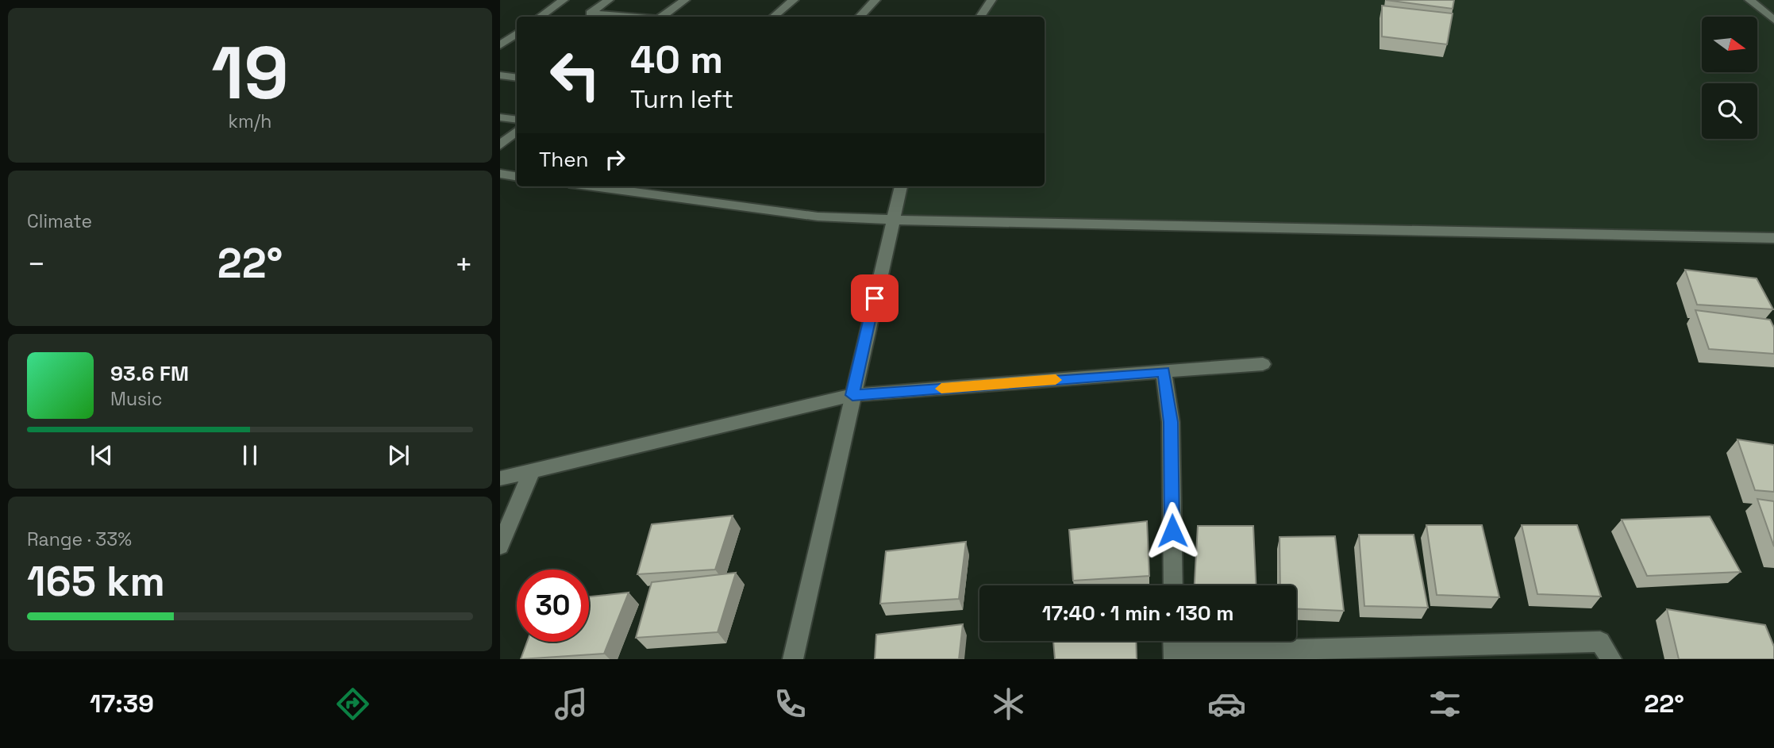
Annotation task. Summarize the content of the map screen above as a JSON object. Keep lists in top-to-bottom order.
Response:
{
  "north": "right",
  "page": {
    "tile": [
      ["19", "km/h"],
      "Climate",
      ["Range · 33%", "165 km"]
    ],
    "turn": ["40 m", "Turn left"],
    "then": "Then",
    "heat": ["−", "22°", "+"],
    "song": ["93.6 FM", "Music"],
    "limit": "30",
    "trip": "17:40 · 1 min · 130 m",
    "tabs": ["17:39", "22°"]
  }
}
